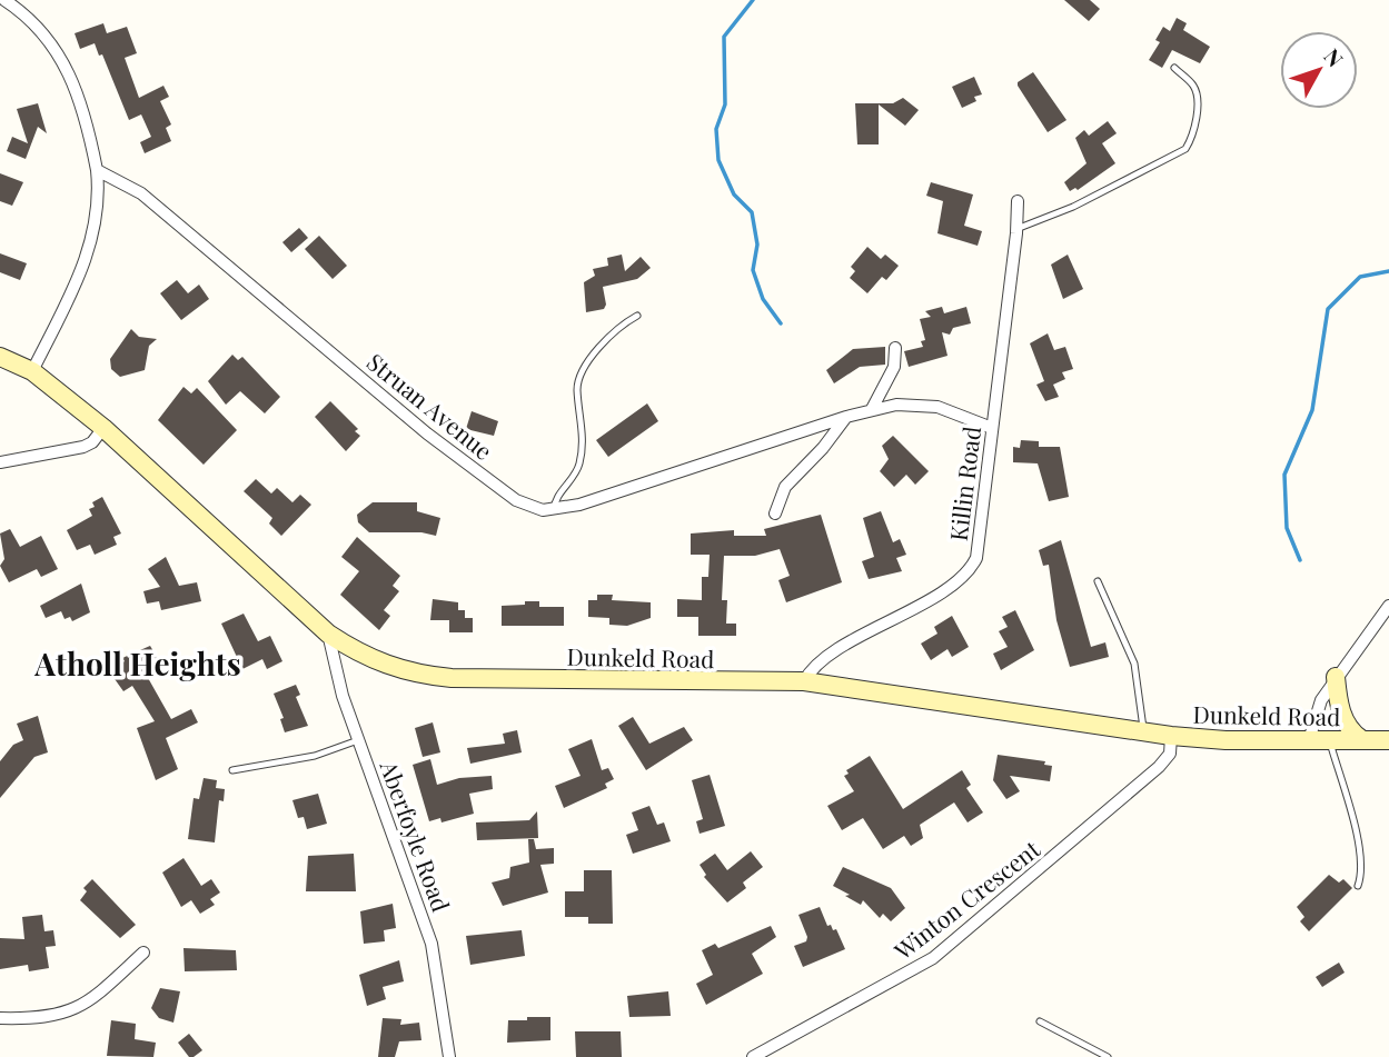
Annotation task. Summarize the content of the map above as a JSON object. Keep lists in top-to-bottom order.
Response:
{
  "streets": {
    "main road": ["Dunkeld Road"],
    "street": [
      "Struan Avenue",
      "Killin Road",
      "Aberfoyle Road",
      "Winton Crescent"
    ]
  },
  "crossings": [
    ["Struan Avenue", "Killin Road"],
    ["Killin Road", "Dunkeld Road"],
    ["Dunkeld Road", "Aberfoyle Road"],
    ["Dunkeld Road", "Winton Crescent"]
  ],
  "districts": ["Atholl Heights"],
  "north": "top right"
}
